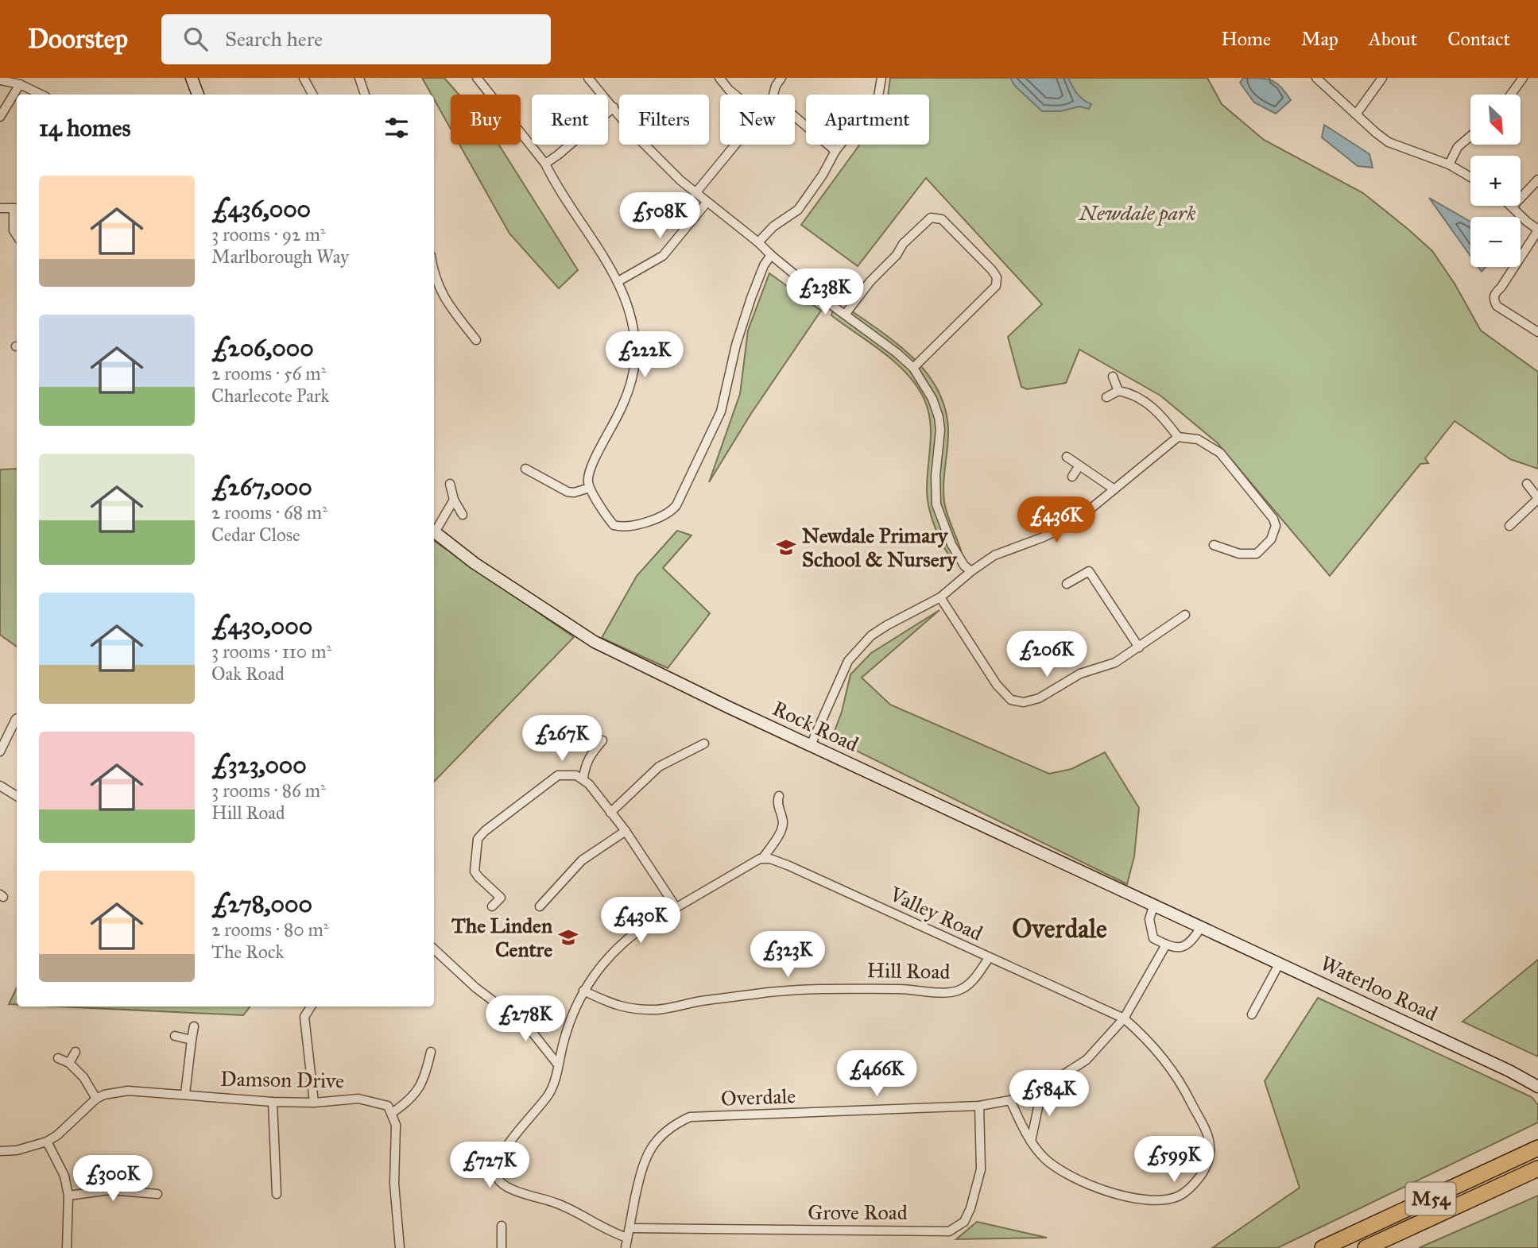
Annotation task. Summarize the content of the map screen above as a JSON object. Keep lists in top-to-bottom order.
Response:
{
  "streets": {
    "highway": ["M54"],
    "street": [
      "Rock Road",
      "Valley Road",
      "Hill Road",
      "Waterloo Road",
      "Damson Drive",
      "Overdale",
      "Grove Road"
    ]
  },
  "crossings": [
    ["Rock Road", "Waterloo Road"],
    ["Valley Road", "Hill Road"],
    ["Valley Road", "Overdale"],
    ["Overdale", "Grove Road"]
  ],
  "districts": ["Overdale"],
  "parks": ["Newdale park"],
  "places": {
    "school or university": ["Newdale Primary School & Nursery", "The Linden Centre"]
  },
  "north": "bottom right",
  "page": {
    "header": "Doorstep",
    "search": "Search here",
    "nav": [
      "Home",
      "Map",
      "About",
      "Contact"
    ],
    "map_buttons": ["+", "−"],
    "chip": [
      "Buy",
      "Rent",
      "Filters",
      "New",
      "Apartment"
    ],
    "heading": "14 homes",
    "list": [
      {
        "name": "£436,000",
        "note": "3 rooms · 92 m² · Marlborough Way"
      },
      {
        "name": "£206,000",
        "note": "2 rooms · 56 m² · Charlecote Park"
      },
      {
        "name": "£267,000",
        "note": "2 rooms · 68 m² · Cedar Close"
      },
      {
        "name": "£430,000",
        "note": "3 rooms · 110 m² · Oak Road"
      },
      {
        "name": "£323,000",
        "note": "3 rooms · 86 m² · Hill Road"
      },
      {
        "name": "£278,000",
        "note": "2 rooms · 80 m² · The Rock"
      }
    ],
    "price": [
      "£508K",
      "£238K",
      "£222K",
      "£436K",
      "£206K",
      "£267K",
      "£430K",
      "£323K",
      "£278K",
      "£466K",
      "£584K",
      "£599K",
      "£727K",
      "£300K"
    ]
  }
}
